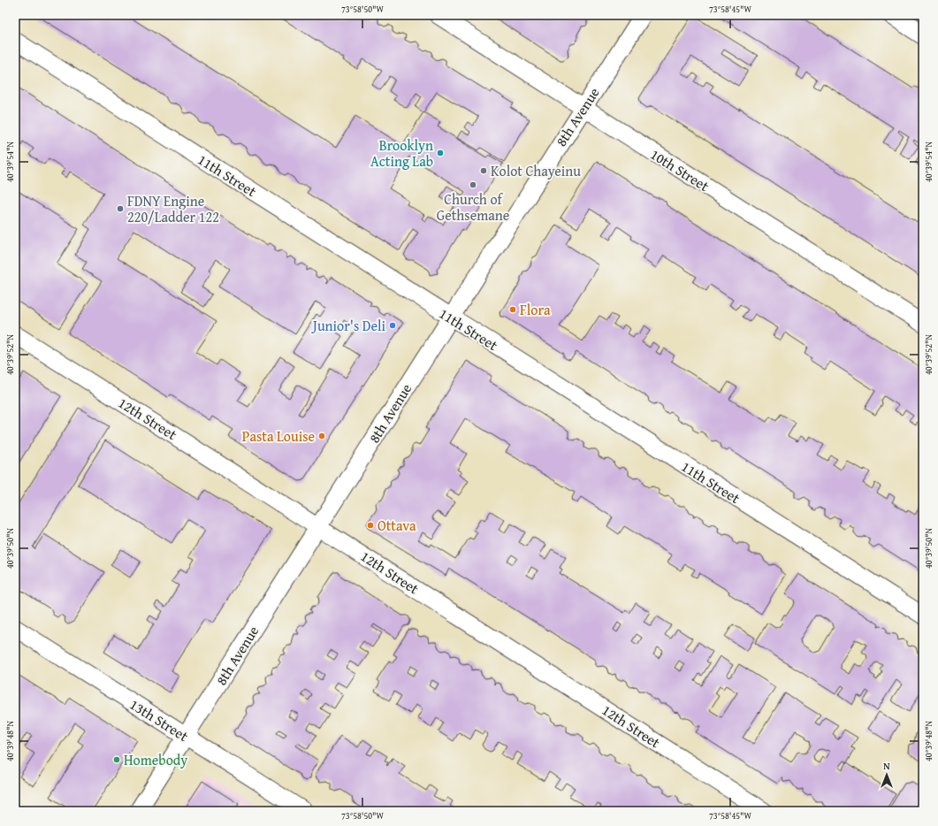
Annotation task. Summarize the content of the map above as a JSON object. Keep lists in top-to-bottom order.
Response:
{
  "streets": {
    "street": [
      "8th Avenue",
      "10th Street",
      "11th Street",
      "12th Street",
      "13th Street"
    ]
  },
  "crossings": [
    ["8th Avenue", "10th Street"],
    ["8th Avenue", "11th Street"],
    ["8th Avenue", "12th Street"],
    ["8th Avenue", "13th Street"]
  ],
  "places": [
    "Brooklyn Acting Lab",
    "Kolot Chayeinu",
    "Church of Gethsemane",
    "FDNY Engine 220/Ladder 122",
    "Flora",
    "Junior's Deli",
    "Pasta Louise",
    "Ottava",
    "Homebody"
  ],
  "north": "top",
  "coordinates": [
    "73°58'50\"W",
    "73°58'45\"W",
    "40°39'54\"N",
    "40°39'52\"N",
    "40°39'50\"N",
    "40°39'48\"N"
  ]
}
